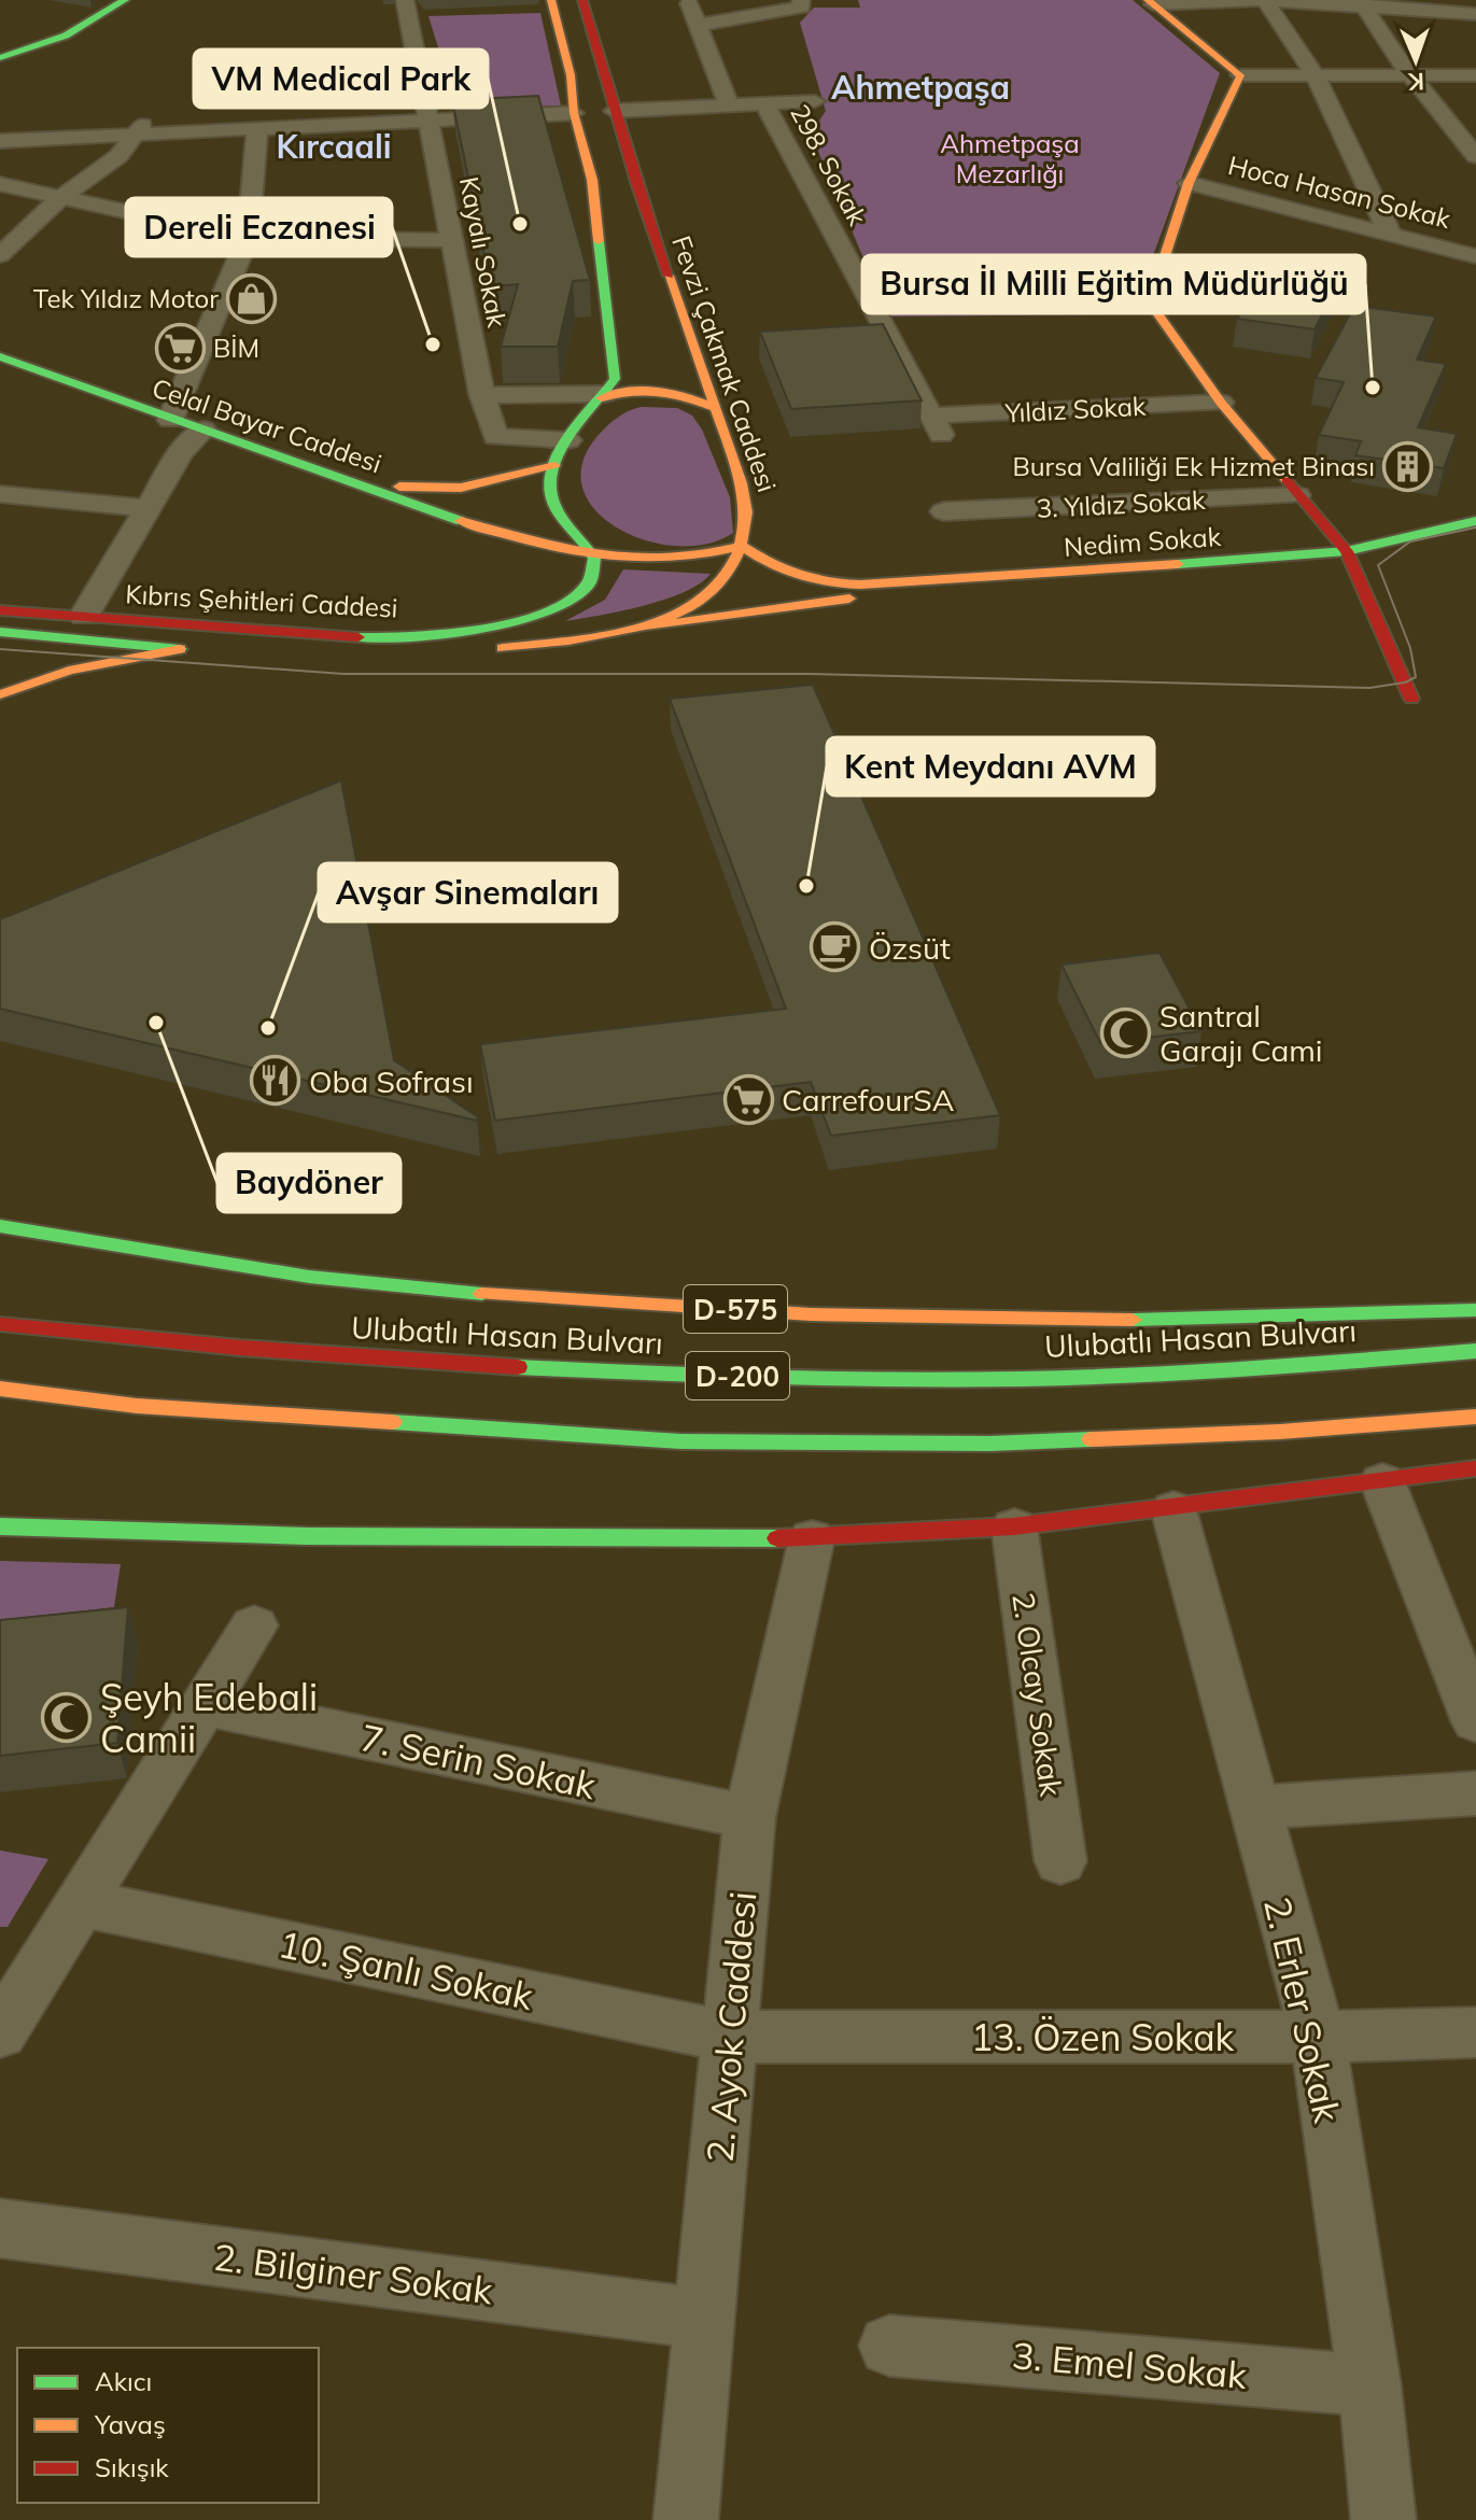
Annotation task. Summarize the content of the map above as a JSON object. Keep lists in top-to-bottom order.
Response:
{
  "streets": {
    "main road": [
      "Fevzi Çakmak Caddesi",
      "Celal Bayar Caddesi",
      "Nedim Sokak",
      "Kıbrıs Şehitleri Caddesi",
      "D-575",
      "Ulubatlı Hasan Bulvarı",
      "D-200"
    ],
    "street": [
      "298. Sokak",
      "Hoca Hasan Sokak",
      "Kayalı Sokak",
      "Yıldız Sokak",
      "3. Yıldız Sokak",
      "2. Olcay Sokak",
      "7. Serin Sokak",
      "10. Şanlı Sokak",
      "2. Erler Sokak",
      "2. Ayok Caddesi",
      "13. Özen Sokak",
      "2. Bilginer Sokak",
      "3. Emel Sokak"
    ]
  },
  "crossings": [
    ["298. Sokak", "Fevzi Çakmak Caddesi"],
    ["298. Sokak", "Yıldız Sokak"],
    ["Kayalı Sokak", "Fevzi Çakmak Caddesi"],
    ["Kayalı Sokak", "Celal Bayar Caddesi"],
    ["Kayalı Sokak", "Kıbrıs Şehitleri Caddesi"],
    ["Fevzi Çakmak Caddesi", "Celal Bayar Caddesi"],
    ["Fevzi Çakmak Caddesi", "Kıbrıs Şehitleri Caddesi"],
    ["Celal Bayar Caddesi", "Kıbrıs Şehitleri Caddesi"],
    ["7. Serin Sokak", "2. Ayok Caddesi"],
    ["10. Şanlı Sokak", "2. Ayok Caddesi"],
    ["10. Şanlı Sokak", "13. Özen Sokak"],
    ["2. Erler Sokak", "13. Özen Sokak"],
    ["2. Erler Sokak", "3. Emel Sokak"],
    ["2. Ayok Caddesi", "13. Özen Sokak"],
    ["2. Ayok Caddesi", "2. Bilginer Sokak"]
  ],
  "districts": ["Ahmetpaşa", "Kırcaali"],
  "parks": ["Ahmetpaşa Mezarlığı"],
  "places": {
    "other": [
      "VM Medical Park",
      "Dereli Eczanesi",
      "Bursa İl Milli Eğitim Müdürlüğü",
      "Kent Meydanı AVM",
      "Baydöner",
      "Avşar Sinemaları"
    ],
    "shop": ["Tek Yıldız Motor"],
    "supermarket": ["BİM", "CarrefourSA"],
    "building": ["Bursa Valiliği Ek Hizmet Binası"],
    "cafe": ["Özsüt"],
    "mosque": ["Santral Garajı Cami", "Şeyh Edebali Camii"],
    "restaurant": ["Oba Sofrası"]
  },
  "legend": ["Akıcı", "Yavaş", "Sıkışık"],
  "north": "bottom"
}
